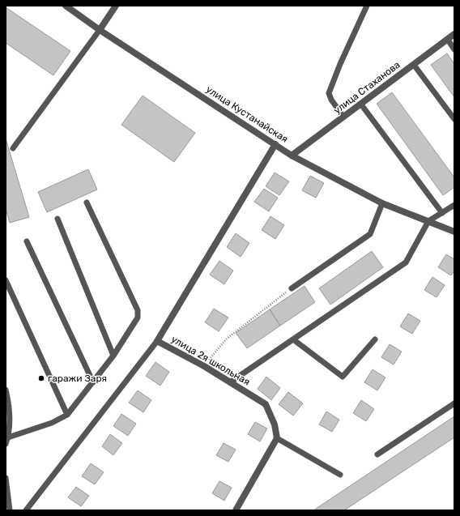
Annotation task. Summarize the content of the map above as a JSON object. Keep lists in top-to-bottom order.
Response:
{
  "streets": {
    "street": ["улица Стаханова", "улица Кустанайская", "улица 2я школьная"]
  },
  "crossings": [
    ["улица Стаханова", "улица Кустанайская"],
    ["улица Кустанайская", "улица 2я школьная"]
  ],
  "places": ["гаражи Заря"]
}
